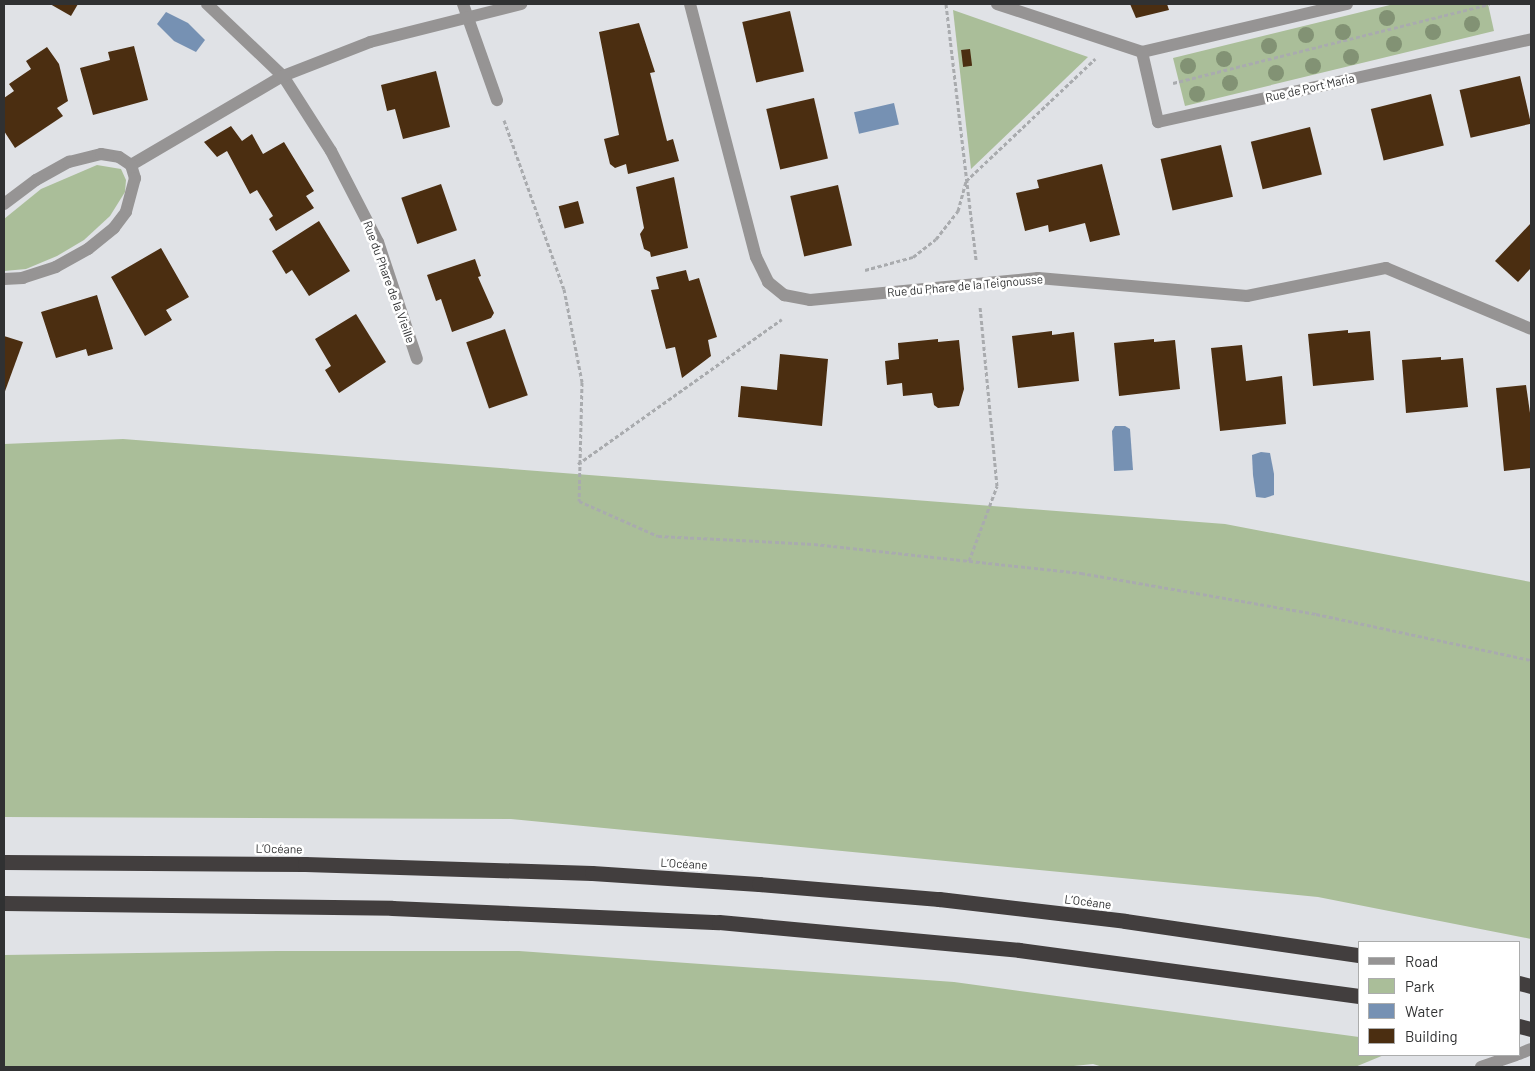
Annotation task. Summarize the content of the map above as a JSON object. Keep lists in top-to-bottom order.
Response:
{
  "streets": {
    "highway": ["L’Océane"],
    "street": ["Rue de Port Maria", "Rue du Phare de la Vieille", "Rue du Phare de la Teignousse"]
  },
  "legend": [
    "Road",
    "Park",
    "Water",
    "Building"
  ]
}
